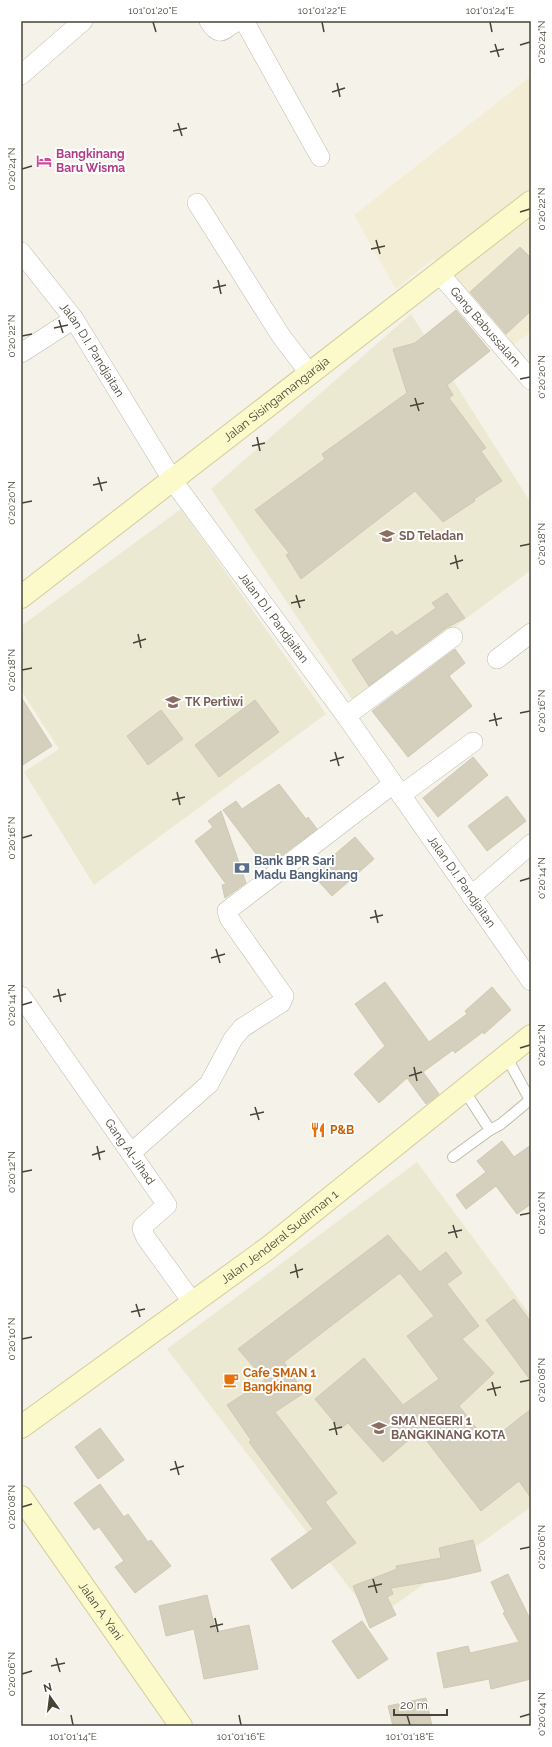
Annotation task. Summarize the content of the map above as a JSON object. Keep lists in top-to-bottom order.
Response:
{
  "streets": {
    "street": [
      "Gang Babussalam",
      "Jalan D.I. Pandjaitan",
      "Jalan Sisingamangaraja",
      "Gang Al-Jihad",
      "Jalan Jenderal Sudirman 1",
      "Jalan A. Yani"
    ]
  },
  "crossings": [
    ["Gang Babussalam", "Jalan Sisingamangaraja"],
    ["Jalan D.I. Pandjaitan", "Jalan Sisingamangaraja"],
    ["Gang Al-Jihad", "Jalan Jenderal Sudirman 1"]
  ],
  "places": {
    "hotel": ["Bangkinang Baru Wisma"],
    "school or university": ["SD Teladan", "TK Pertiwi", "SMA NEGERI 1 BANGKINANG KOTA"],
    "bank": ["Bank BPR Sari Madu Bangkinang"],
    "restaurant": ["P&B"],
    "cafe": ["Cafe SMAN 1 Bangkinang"]
  },
  "scale_bar": "20 m",
  "north": "top",
  "coordinates": [
    "101°01'20\"E",
    "101°01'22\"E",
    "101°01'24\"E",
    "0°20'24\"N",
    "0°20'22\"N",
    "0°20'20\"N",
    "0°20'18\"N",
    "0°20'16\"N",
    "0°20'14\"N",
    "0°20'12\"N",
    "0°20'10\"N",
    "0°20'08\"N",
    "0°20'06\"N",
    "0°20'04\"N",
    "101°01'14\"E",
    "101°01'16\"E",
    "101°01'18\"E"
  ]
}
